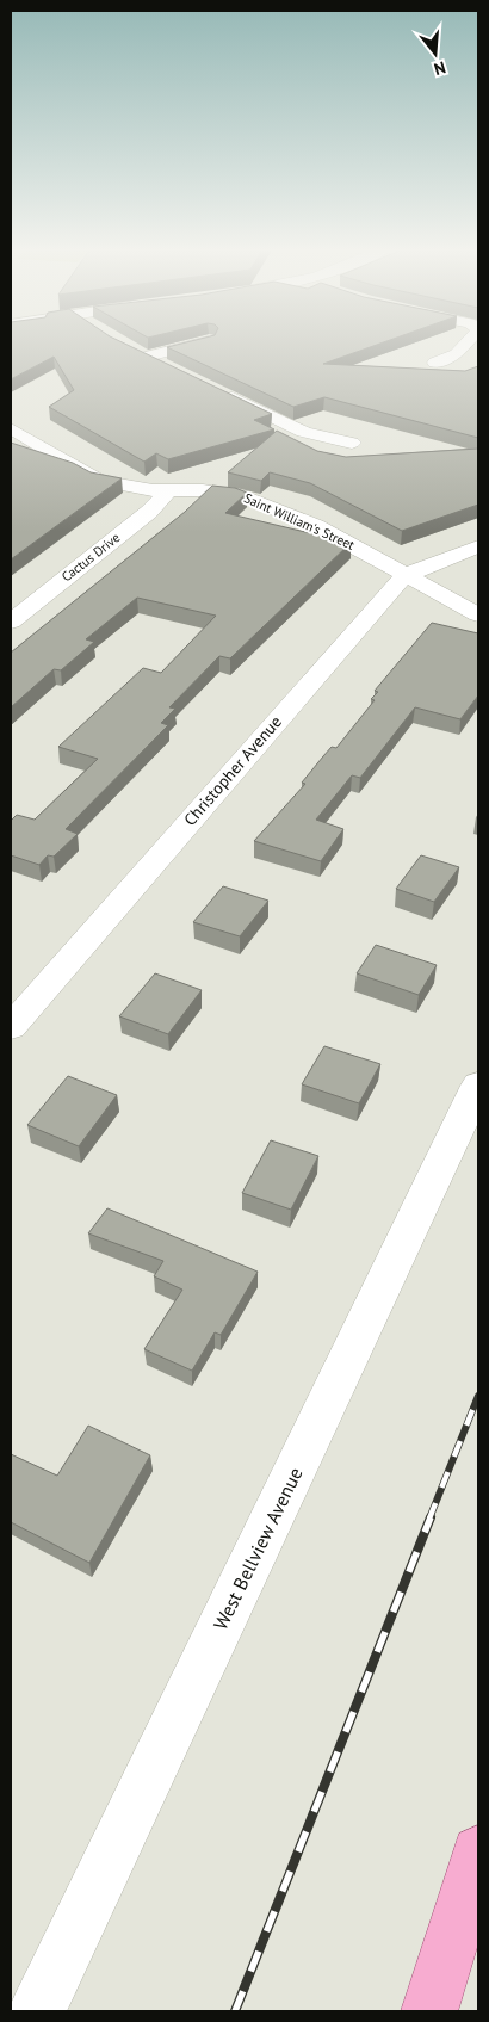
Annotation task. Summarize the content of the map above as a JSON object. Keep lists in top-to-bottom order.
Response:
{
  "streets": {
    "street": [
      "Saint William's Street",
      "Cactus Drive",
      "Christopher Avenue",
      "West Bellview Avenue"
    ]
  },
  "crossings": [
    ["Saint William's Street", "Cactus Drive"],
    ["Saint William's Street", "Christopher Avenue"]
  ],
  "north": "bottom"
}
